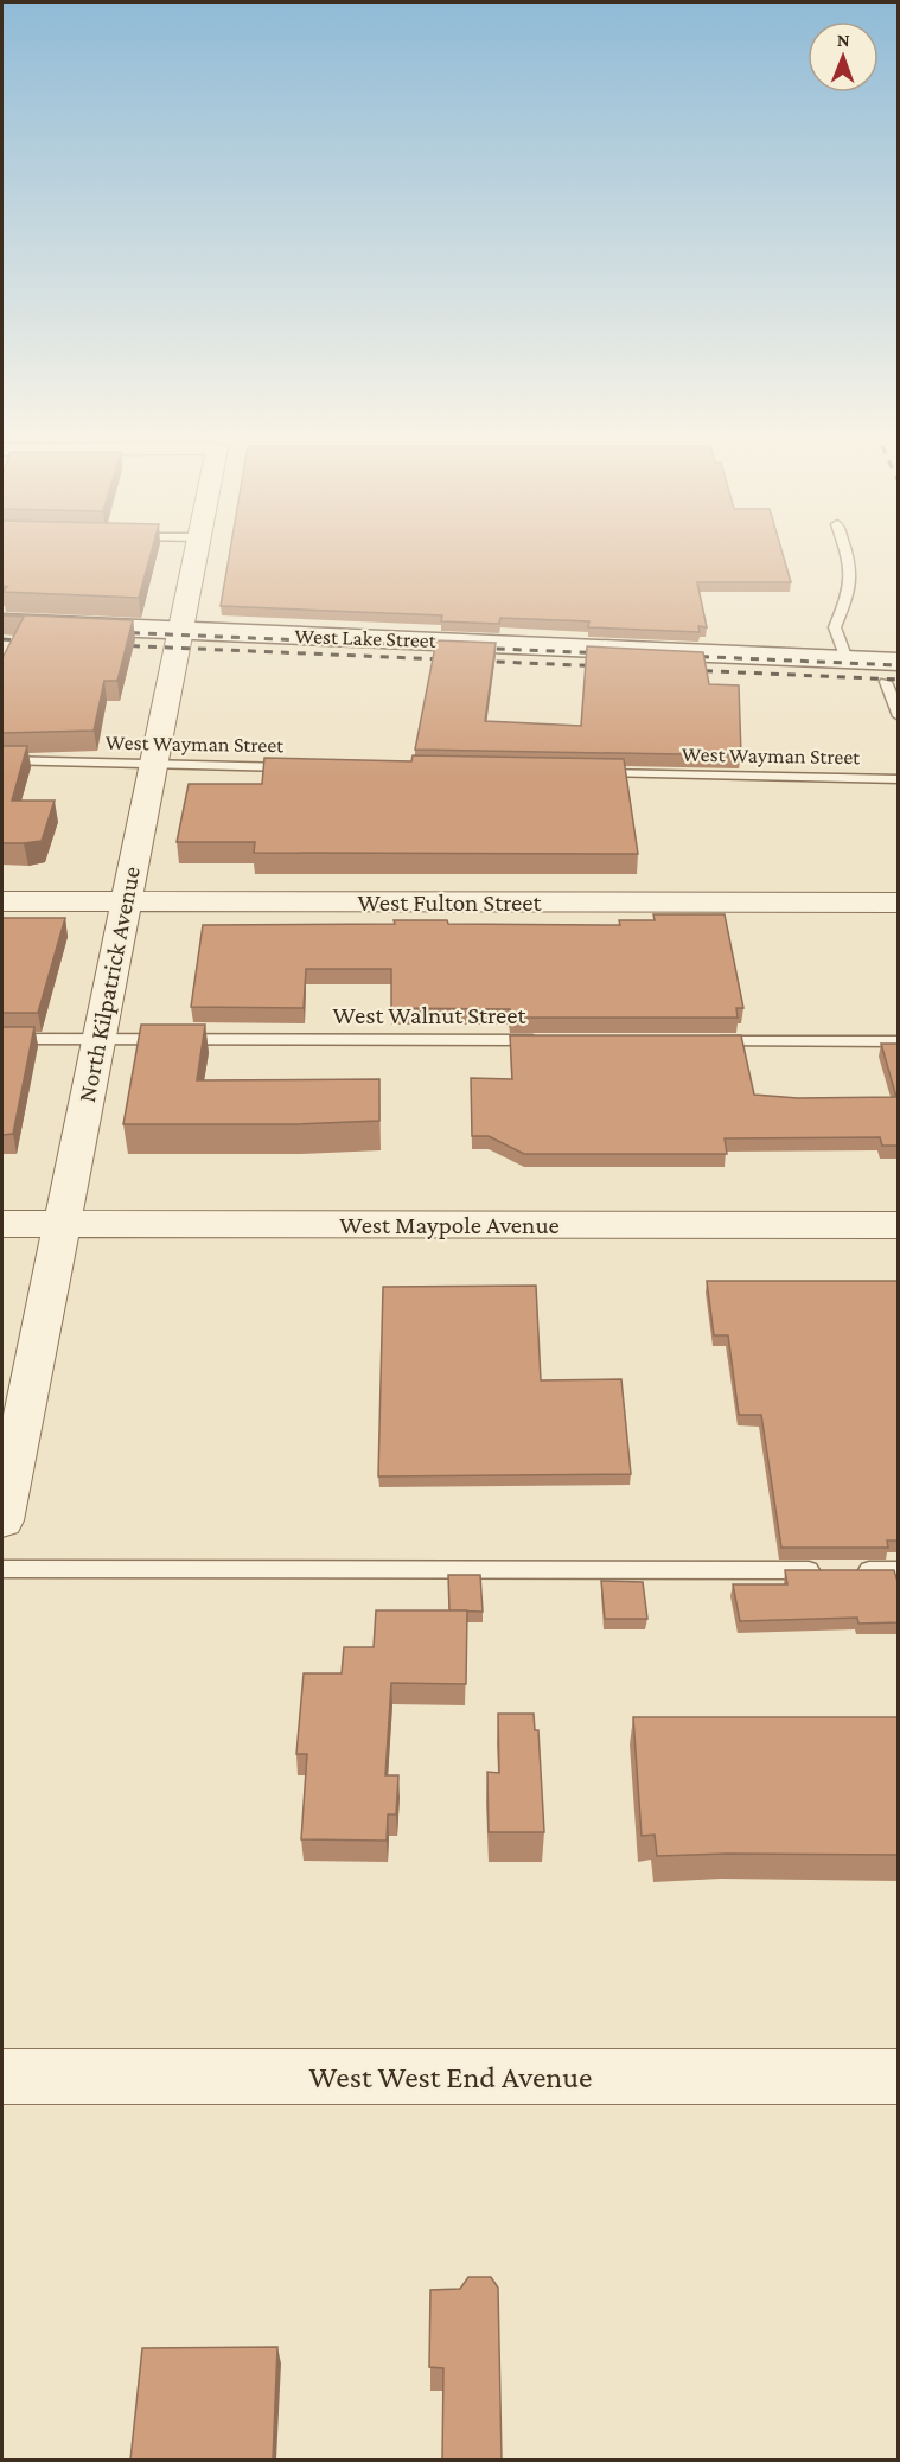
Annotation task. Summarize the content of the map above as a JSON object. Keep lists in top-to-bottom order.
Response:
{
  "streets": {
    "main road": ["West Lake Street"],
    "street": [
      "West Fulton Street",
      "North Kilpatrick Avenue",
      "West Maypole Avenue",
      "West West End Avenue"
    ],
    "lane": ["West Wayman Street", "West Walnut Street"]
  },
  "crossings": [
    ["West Lake Street", "North Kilpatrick Avenue"],
    ["West Wayman Street", "North Kilpatrick Avenue"],
    ["West Fulton Street", "North Kilpatrick Avenue"],
    ["North Kilpatrick Avenue", "West Walnut Street"],
    ["North Kilpatrick Avenue", "West Maypole Avenue"]
  ],
  "north": "top"
}
